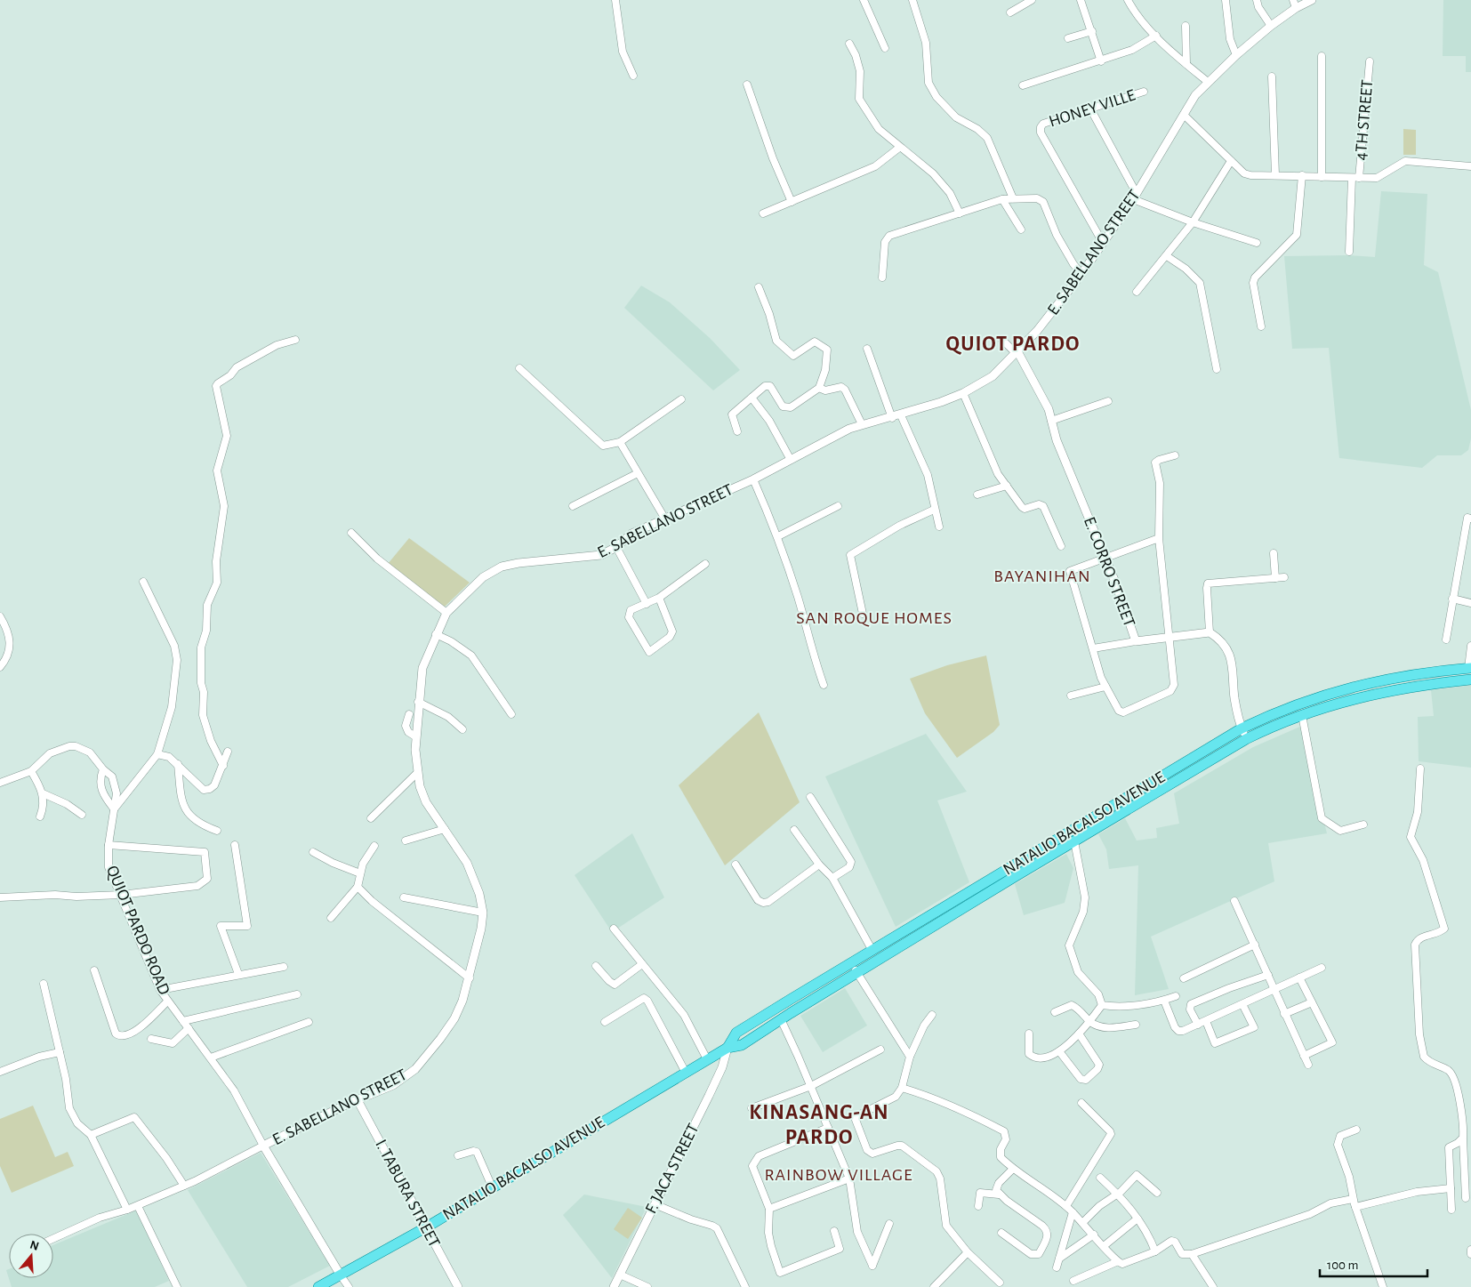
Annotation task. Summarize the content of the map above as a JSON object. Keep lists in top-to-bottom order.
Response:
{
  "streets": {
    "main road": ["NATALIO BACALSO AVENUE"],
    "street": [
      "HONEY VILLE",
      "4TH STREET",
      "E. SABELLANO STREET",
      "E. CORRO STREET",
      "QUIOT PARDO ROAD",
      "F. JACA STREET",
      "I. TABURA STREET"
    ]
  },
  "crossings": [
    ["HONEY VILLE", "E. SABELLANO STREET"],
    ["E. SABELLANO STREET", "E. CORRO STREET"],
    ["E. SABELLANO STREET", "QUIOT PARDO ROAD"],
    ["E. SABELLANO STREET", "I. TABURA STREET"],
    ["NATALIO BACALSO AVENUE", "QUIOT PARDO ROAD"],
    ["NATALIO BACALSO AVENUE", "F. JACA STREET"],
    ["NATALIO BACALSO AVENUE", "I. TABURA STREET"]
  ],
  "districts": [
    "QUIOT PARDO",
    "BAYANIHAN",
    "SAN ROQUE HOMES",
    "KINASANG-AN PARDO",
    "RAINBOW VILLAGE"
  ],
  "scale_bar": "100 m",
  "north": "top"
}
